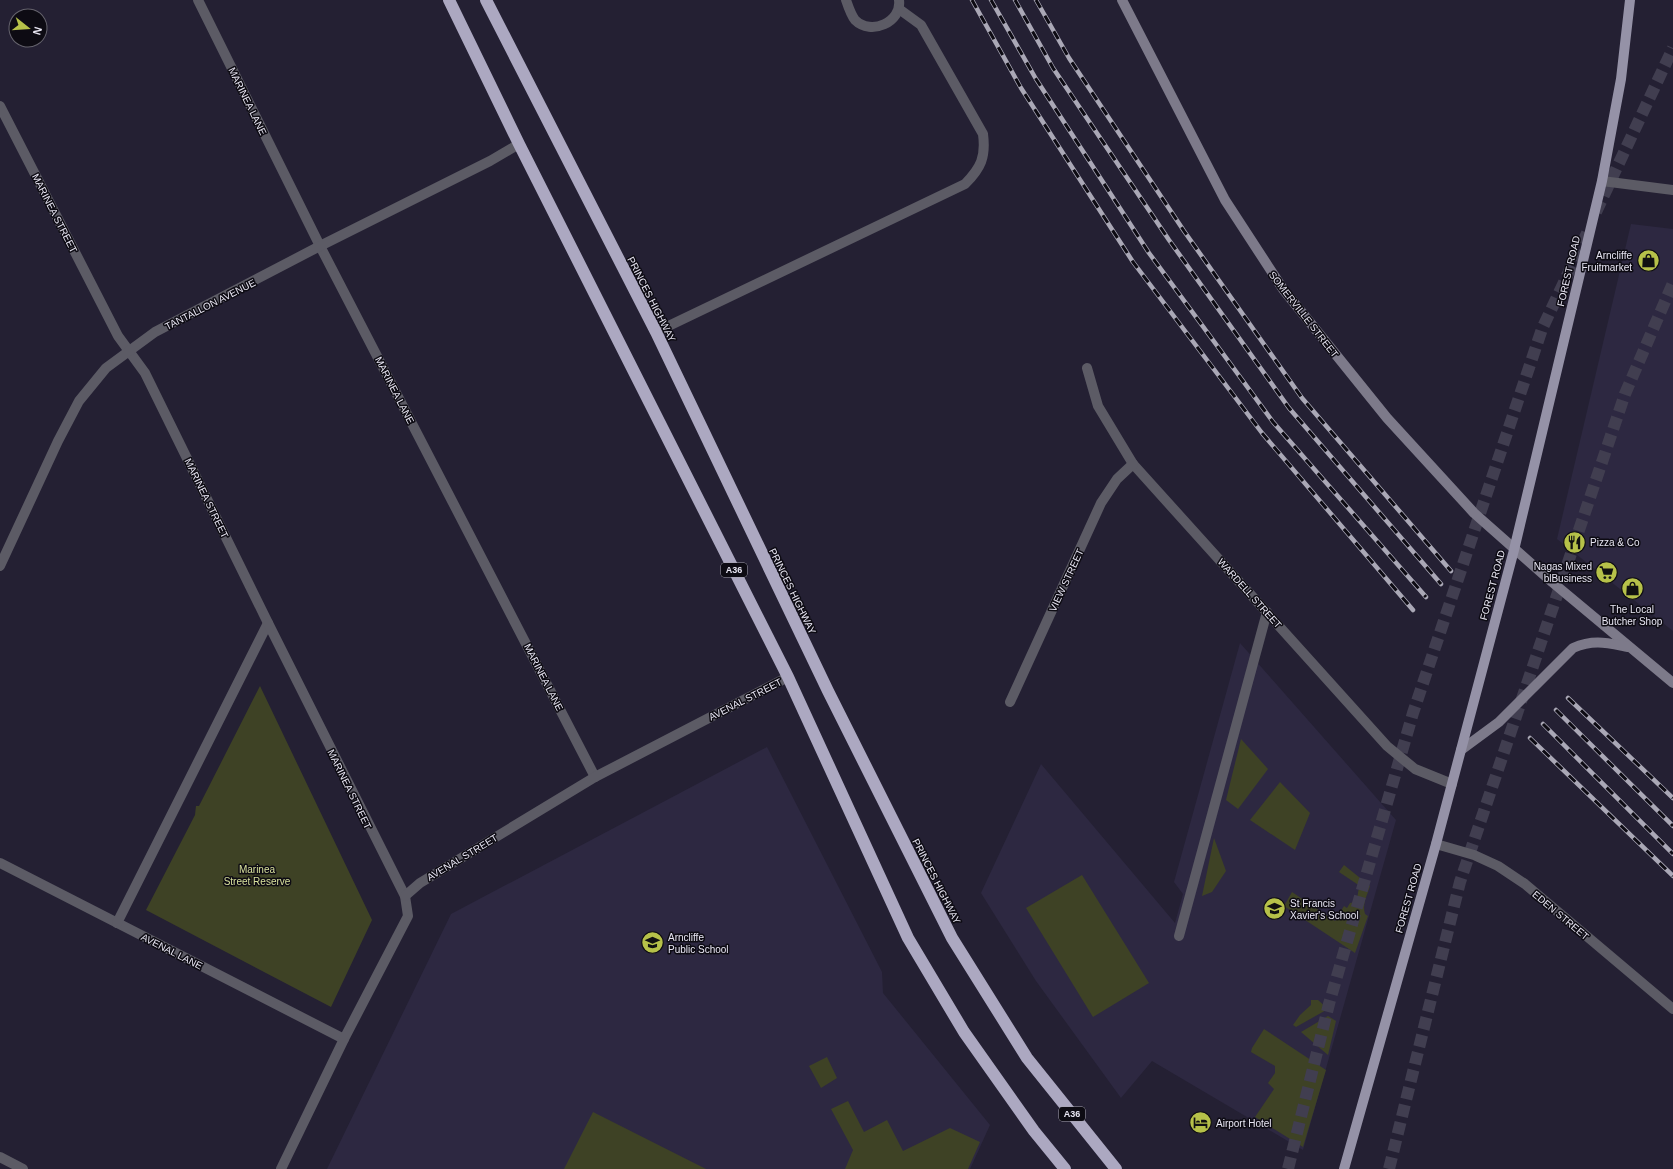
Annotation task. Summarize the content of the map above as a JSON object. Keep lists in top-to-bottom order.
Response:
{
  "streets": {
    "highway": ["PRINCES HIGHWAY", "A36"],
    "main road": ["FOREST ROAD"],
    "street": [
      "MARINEA LANE",
      "MARINEA STREET",
      "TANTALLON AVENUE",
      "SOMERVILLE STREET",
      "VIEW STREET",
      "WARDELL STREET",
      "AVENAL STREET",
      "EDEN STREET",
      "AVENAL LANE"
    ]
  },
  "crossings": [
    ["MARINEA LANE", "TANTALLON AVENUE"],
    ["MARINEA LANE", "AVENAL STREET"],
    ["MARINEA STREET", "TANTALLON AVENUE"],
    ["MARINEA STREET", "AVENAL STREET"],
    ["FOREST ROAD", "SOMERVILLE STREET"],
    ["FOREST ROAD", "WARDELL STREET"],
    ["FOREST ROAD", "EDEN STREET"],
    ["TANTALLON AVENUE", "A36"],
    ["A36", "AVENAL STREET"],
    ["VIEW STREET", "WARDELL STREET"]
  ],
  "parks": ["Marinea Street Reserve"],
  "places": {
    "shop": ["Arncliffe Fruitmarket", "The Local Butcher Shop"],
    "restaurant": ["Pizza & Co"],
    "supermarket": ["Nagas Mixed blBusiness"],
    "school or university": ["St Francis Xavier's School", "Arncliffe Public School"],
    "hotel": ["Airport Hotel"]
  },
  "north": "right"
}
